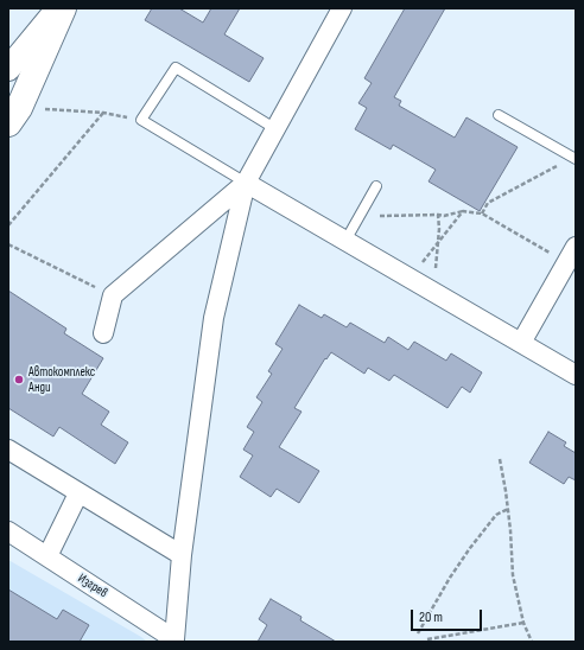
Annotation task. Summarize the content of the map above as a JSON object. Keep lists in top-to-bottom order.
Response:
{
  "streets": {
    "street": ["Изгрев"]
  },
  "places": ["Автокомплекс Анди"],
  "scale_bar": "20 m"
}
